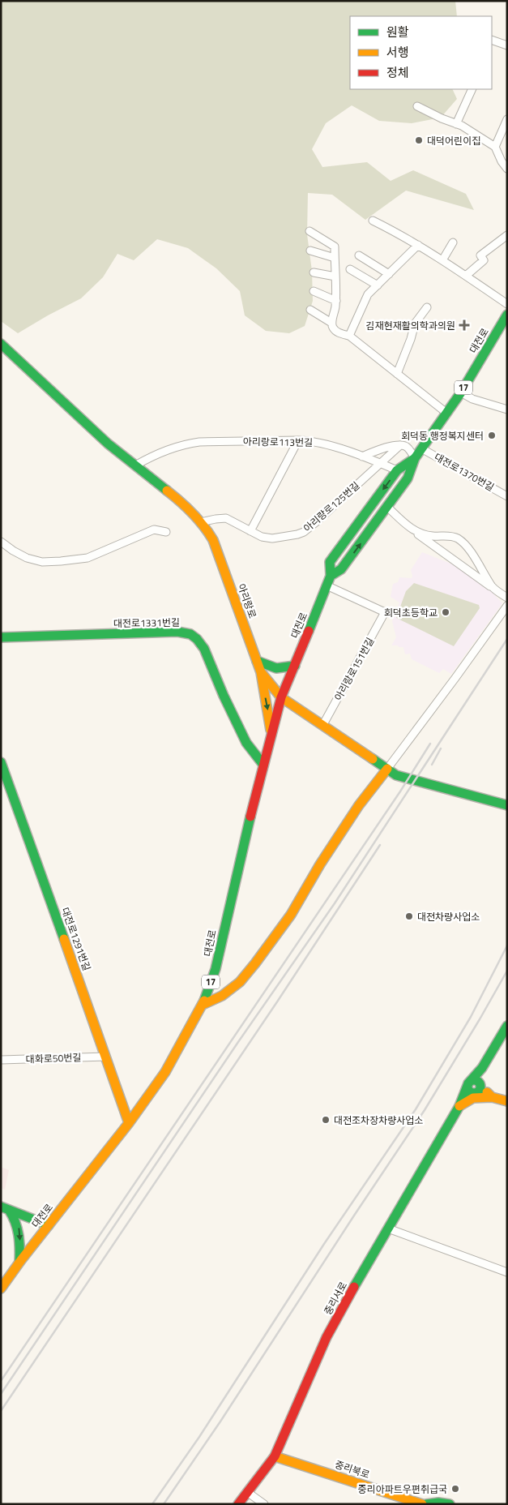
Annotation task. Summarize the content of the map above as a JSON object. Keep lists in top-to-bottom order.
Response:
{
  "streets": {
    "main road": [
      "대전로",
      "17",
      "아리랑로",
      "대전로1331번길",
      "대전로1291번길",
      "중리서로",
      "중리북로"
    ],
    "street": [
      "아리랑로113번길",
      "대전로1370번길",
      "아리랑로125번길",
      "아리랑로151번길",
      "대화로50번길"
    ]
  },
  "crossings": [
    ["대전로", "아리랑로113번길"],
    ["대전로", "대전로1370번길"],
    ["대전로", "아리랑로"],
    ["대전로", "대전로1331번길"],
    ["대전로", "아리랑로151번길"],
    ["대전로", "대전로1291번길"],
    ["아리랑로113번길", "아리랑로125번길"],
    ["아리랑로113번길", "아리랑로"],
    ["아리랑로125번길", "아리랑로"],
    ["아리랑로", "아리랑로151번길"],
    ["대전로1291번길", "대화로50번길"],
    ["중리서로", "중리북로"]
  ],
  "places": {
    "other": [
      "대덕어린이집",
      "회덕동 행정복지센터",
      "회덕초등학교",
      "대전차량사업소",
      "대전조차장차량사업소",
      "중리아파트우편취급국"
    ],
    "health": ["김재현재활의학과의원"]
  },
  "legend": ["원활", "서행", "정체"]
}
